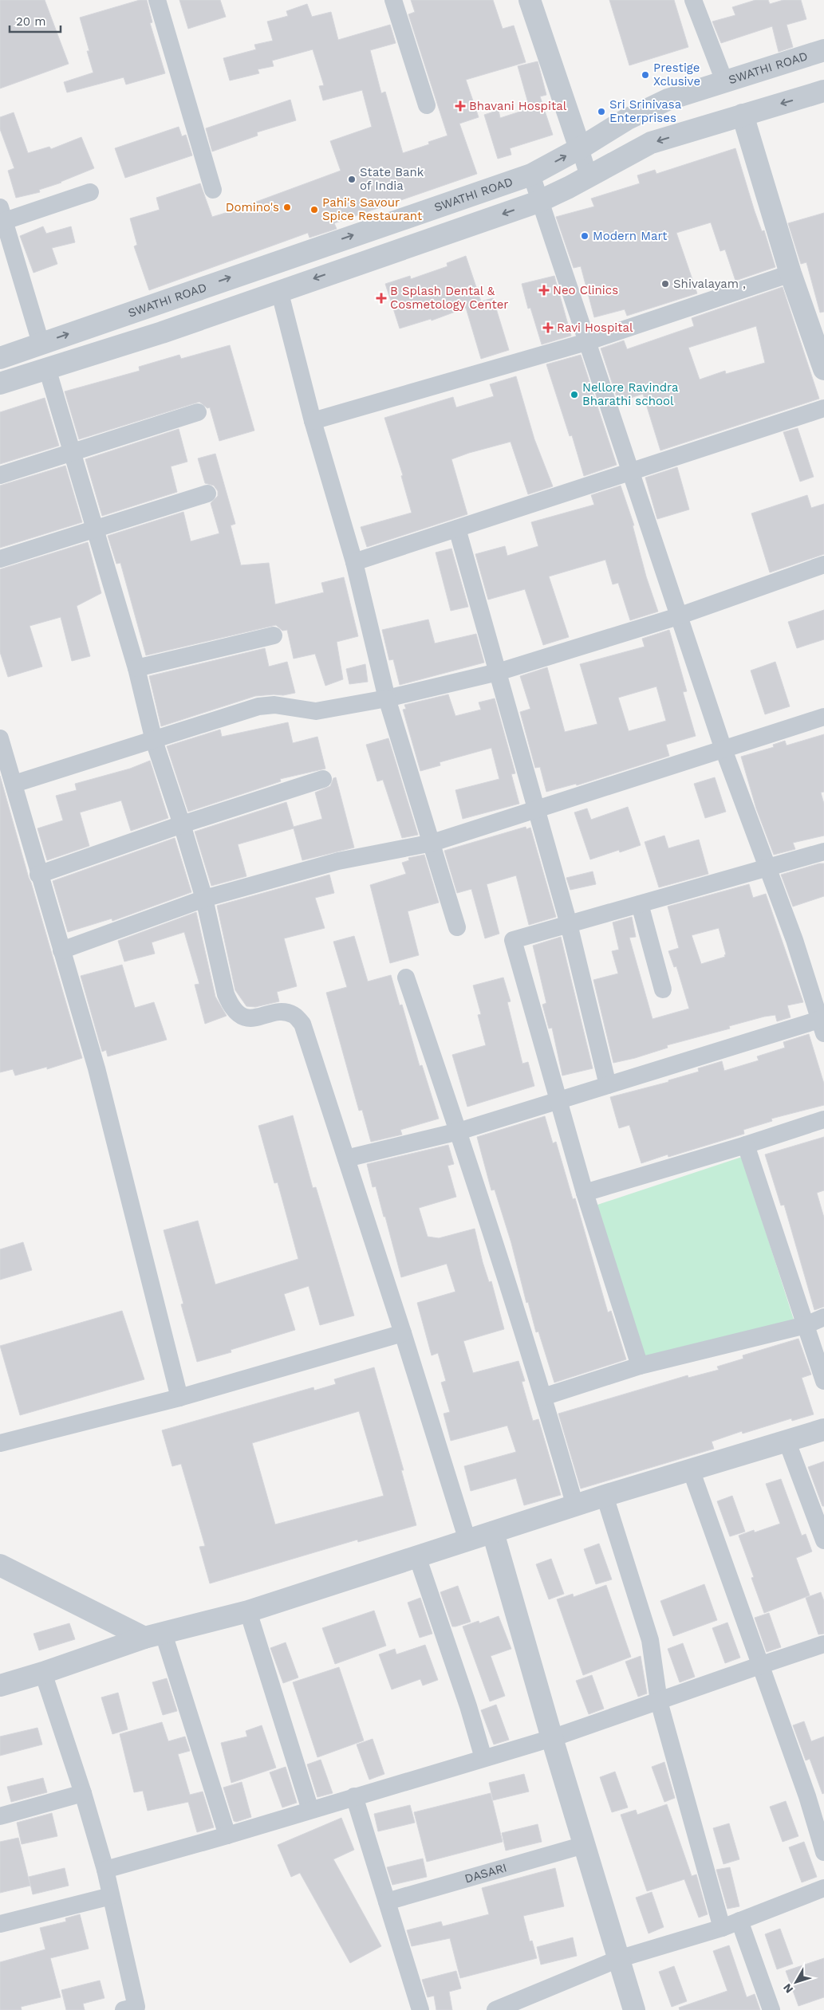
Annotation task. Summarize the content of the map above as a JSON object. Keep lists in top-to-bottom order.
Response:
{
  "streets": {
    "street": ["SWATHI ROAD", "DASARI"]
  },
  "places": {
    "other": [
      "Prestige Xclusive",
      "Sri Srinivasa Enterprises",
      "State Bank of India",
      "Domino's",
      "Pahi's Savour Spice Restaurant",
      "Modern Mart",
      "Shivalayam ,",
      "Nellore Ravindra Bharathi school"
    ],
    "health": [
      "Bhavani Hospital",
      "Neo Clinics",
      "B Splash Dental & Cosmetology Center",
      "Ravi Hospital"
    ]
  },
  "scale_bar": "20 m",
  "north": "bottom left"
}
